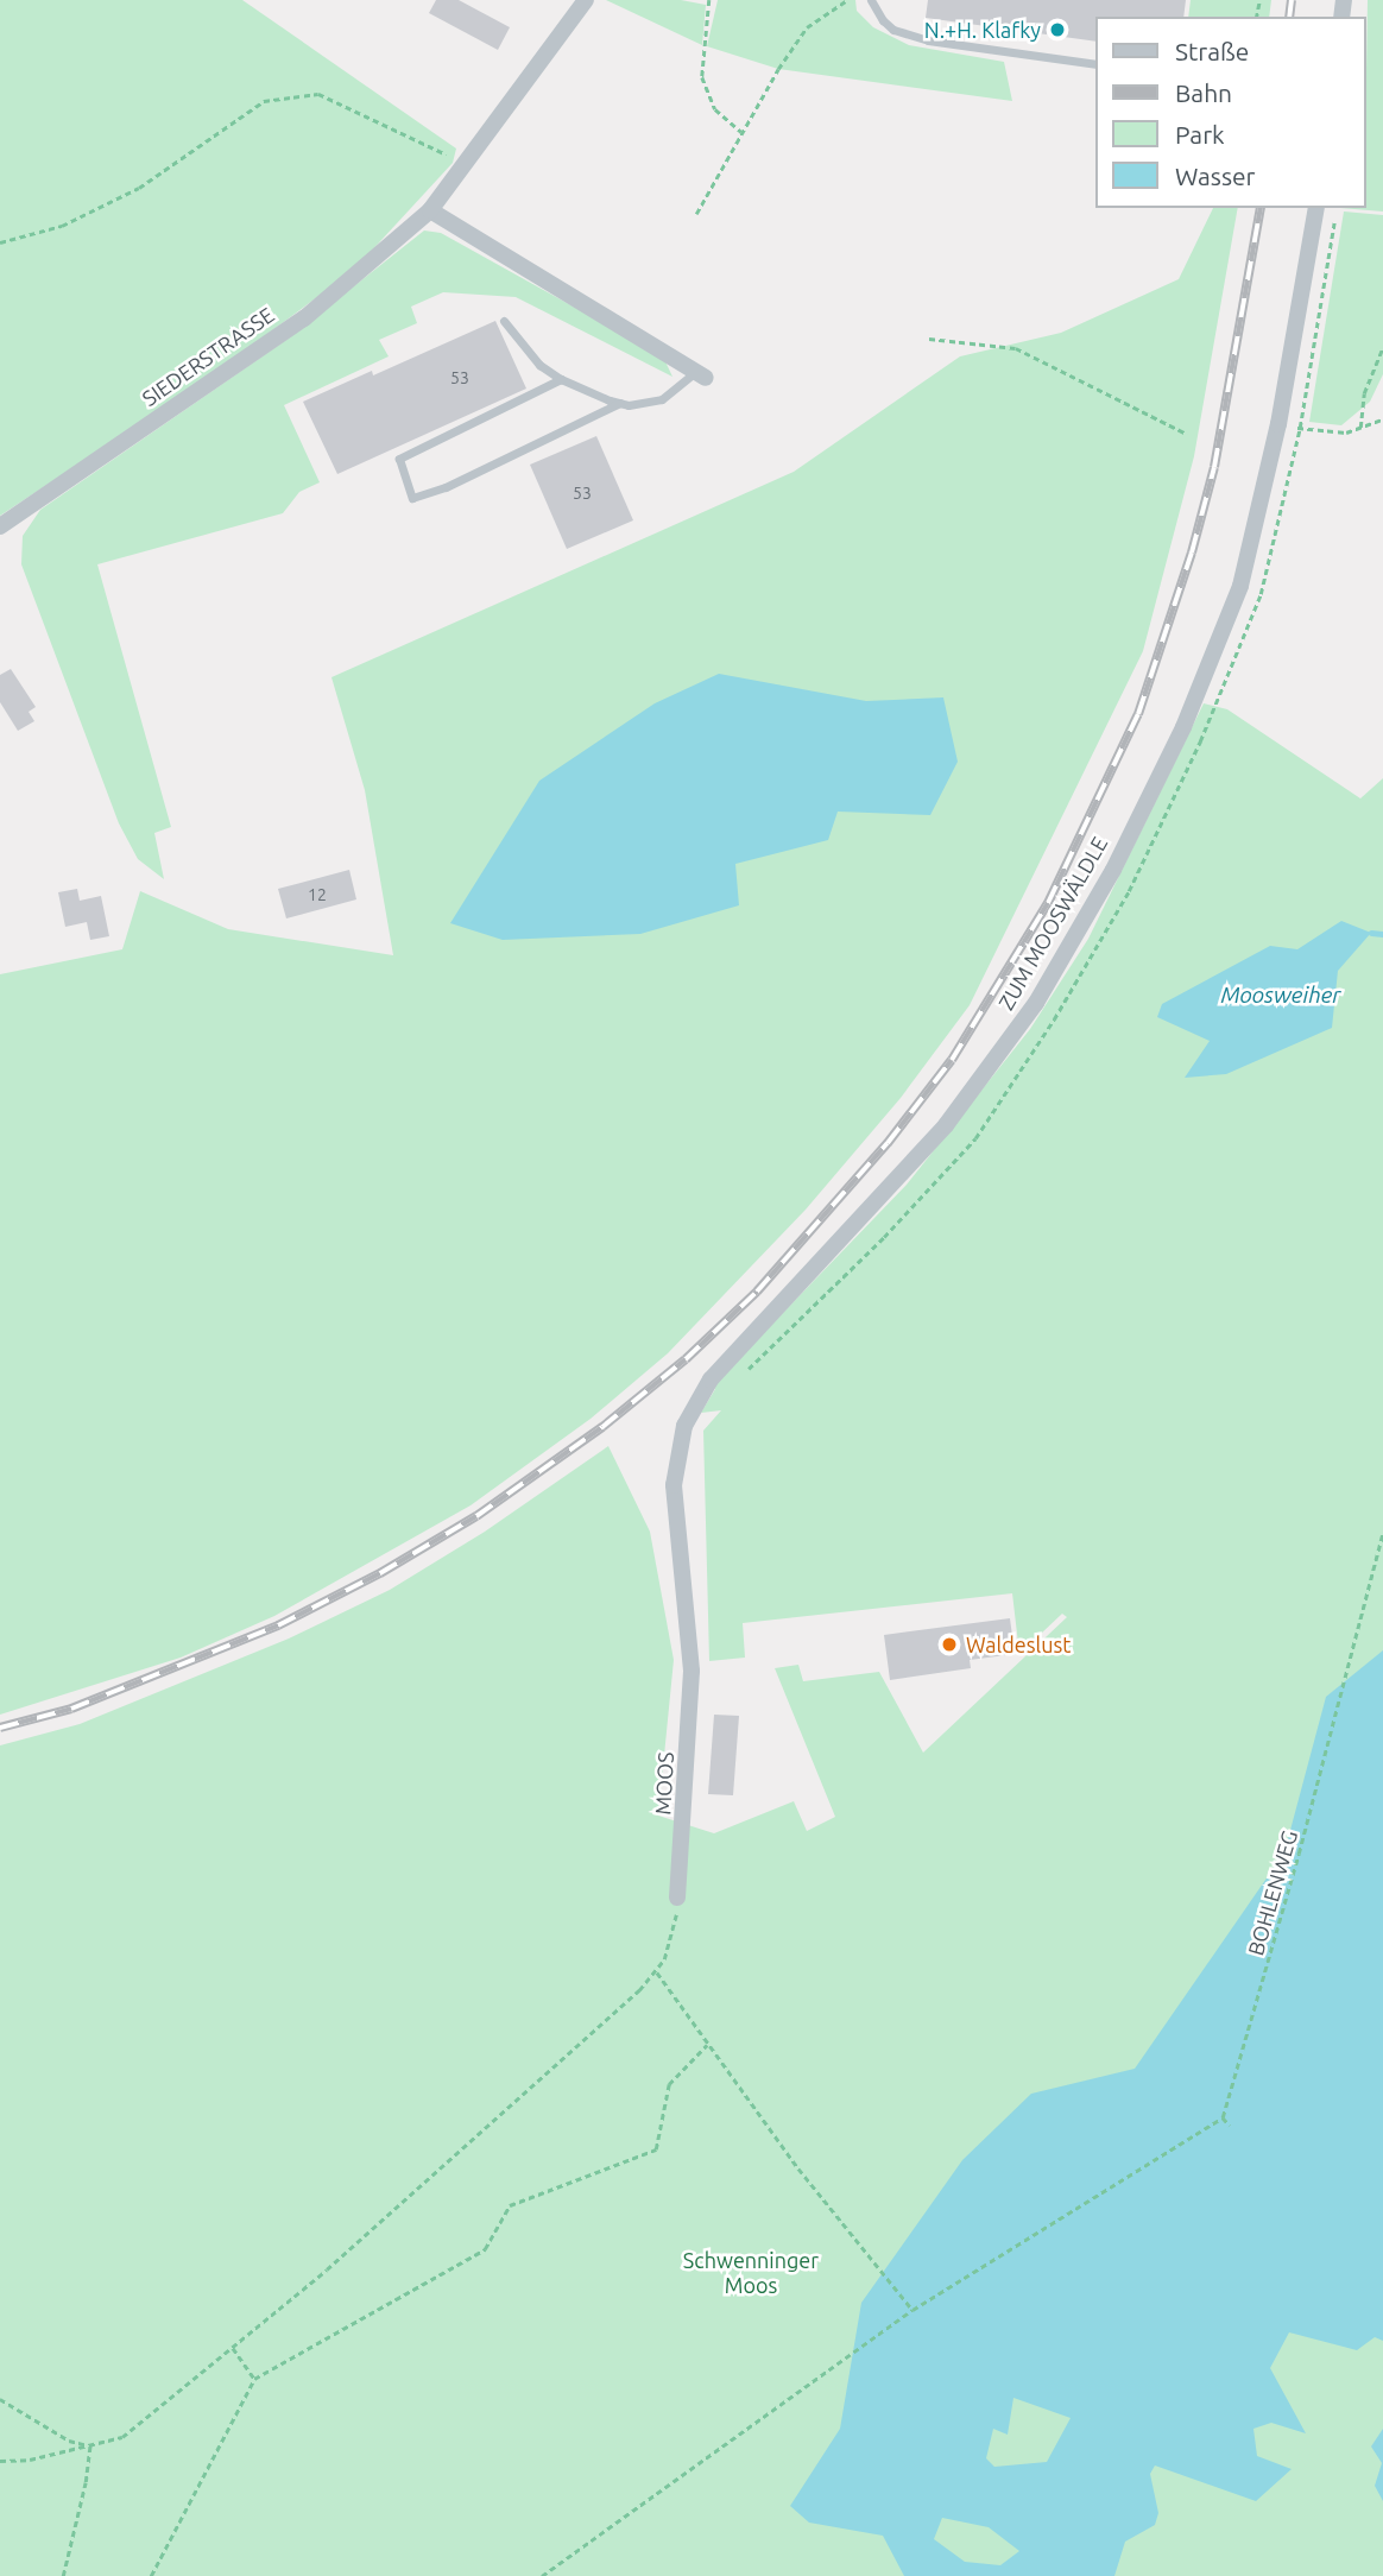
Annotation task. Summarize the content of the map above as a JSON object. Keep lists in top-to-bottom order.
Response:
{
  "streets": {
    "street": ["SIEDERSTRASSE", "ZUM MOOSWÄLDLE", "MOOS"],
    "path": ["BOHLENWEG"]
  },
  "crossings": [
    ["ZUM MOOSWÄLDLE", "MOOS"]
  ],
  "water": ["Moosweiher"],
  "parks": ["Schwenninger Moos"],
  "places": ["N.+H. Klafky", "Waldeslust"],
  "house_numbers": ["53", "53", "12"],
  "legend": [
    "Straße",
    "Bahn",
    "Park",
    "Wasser"
  ]
}
